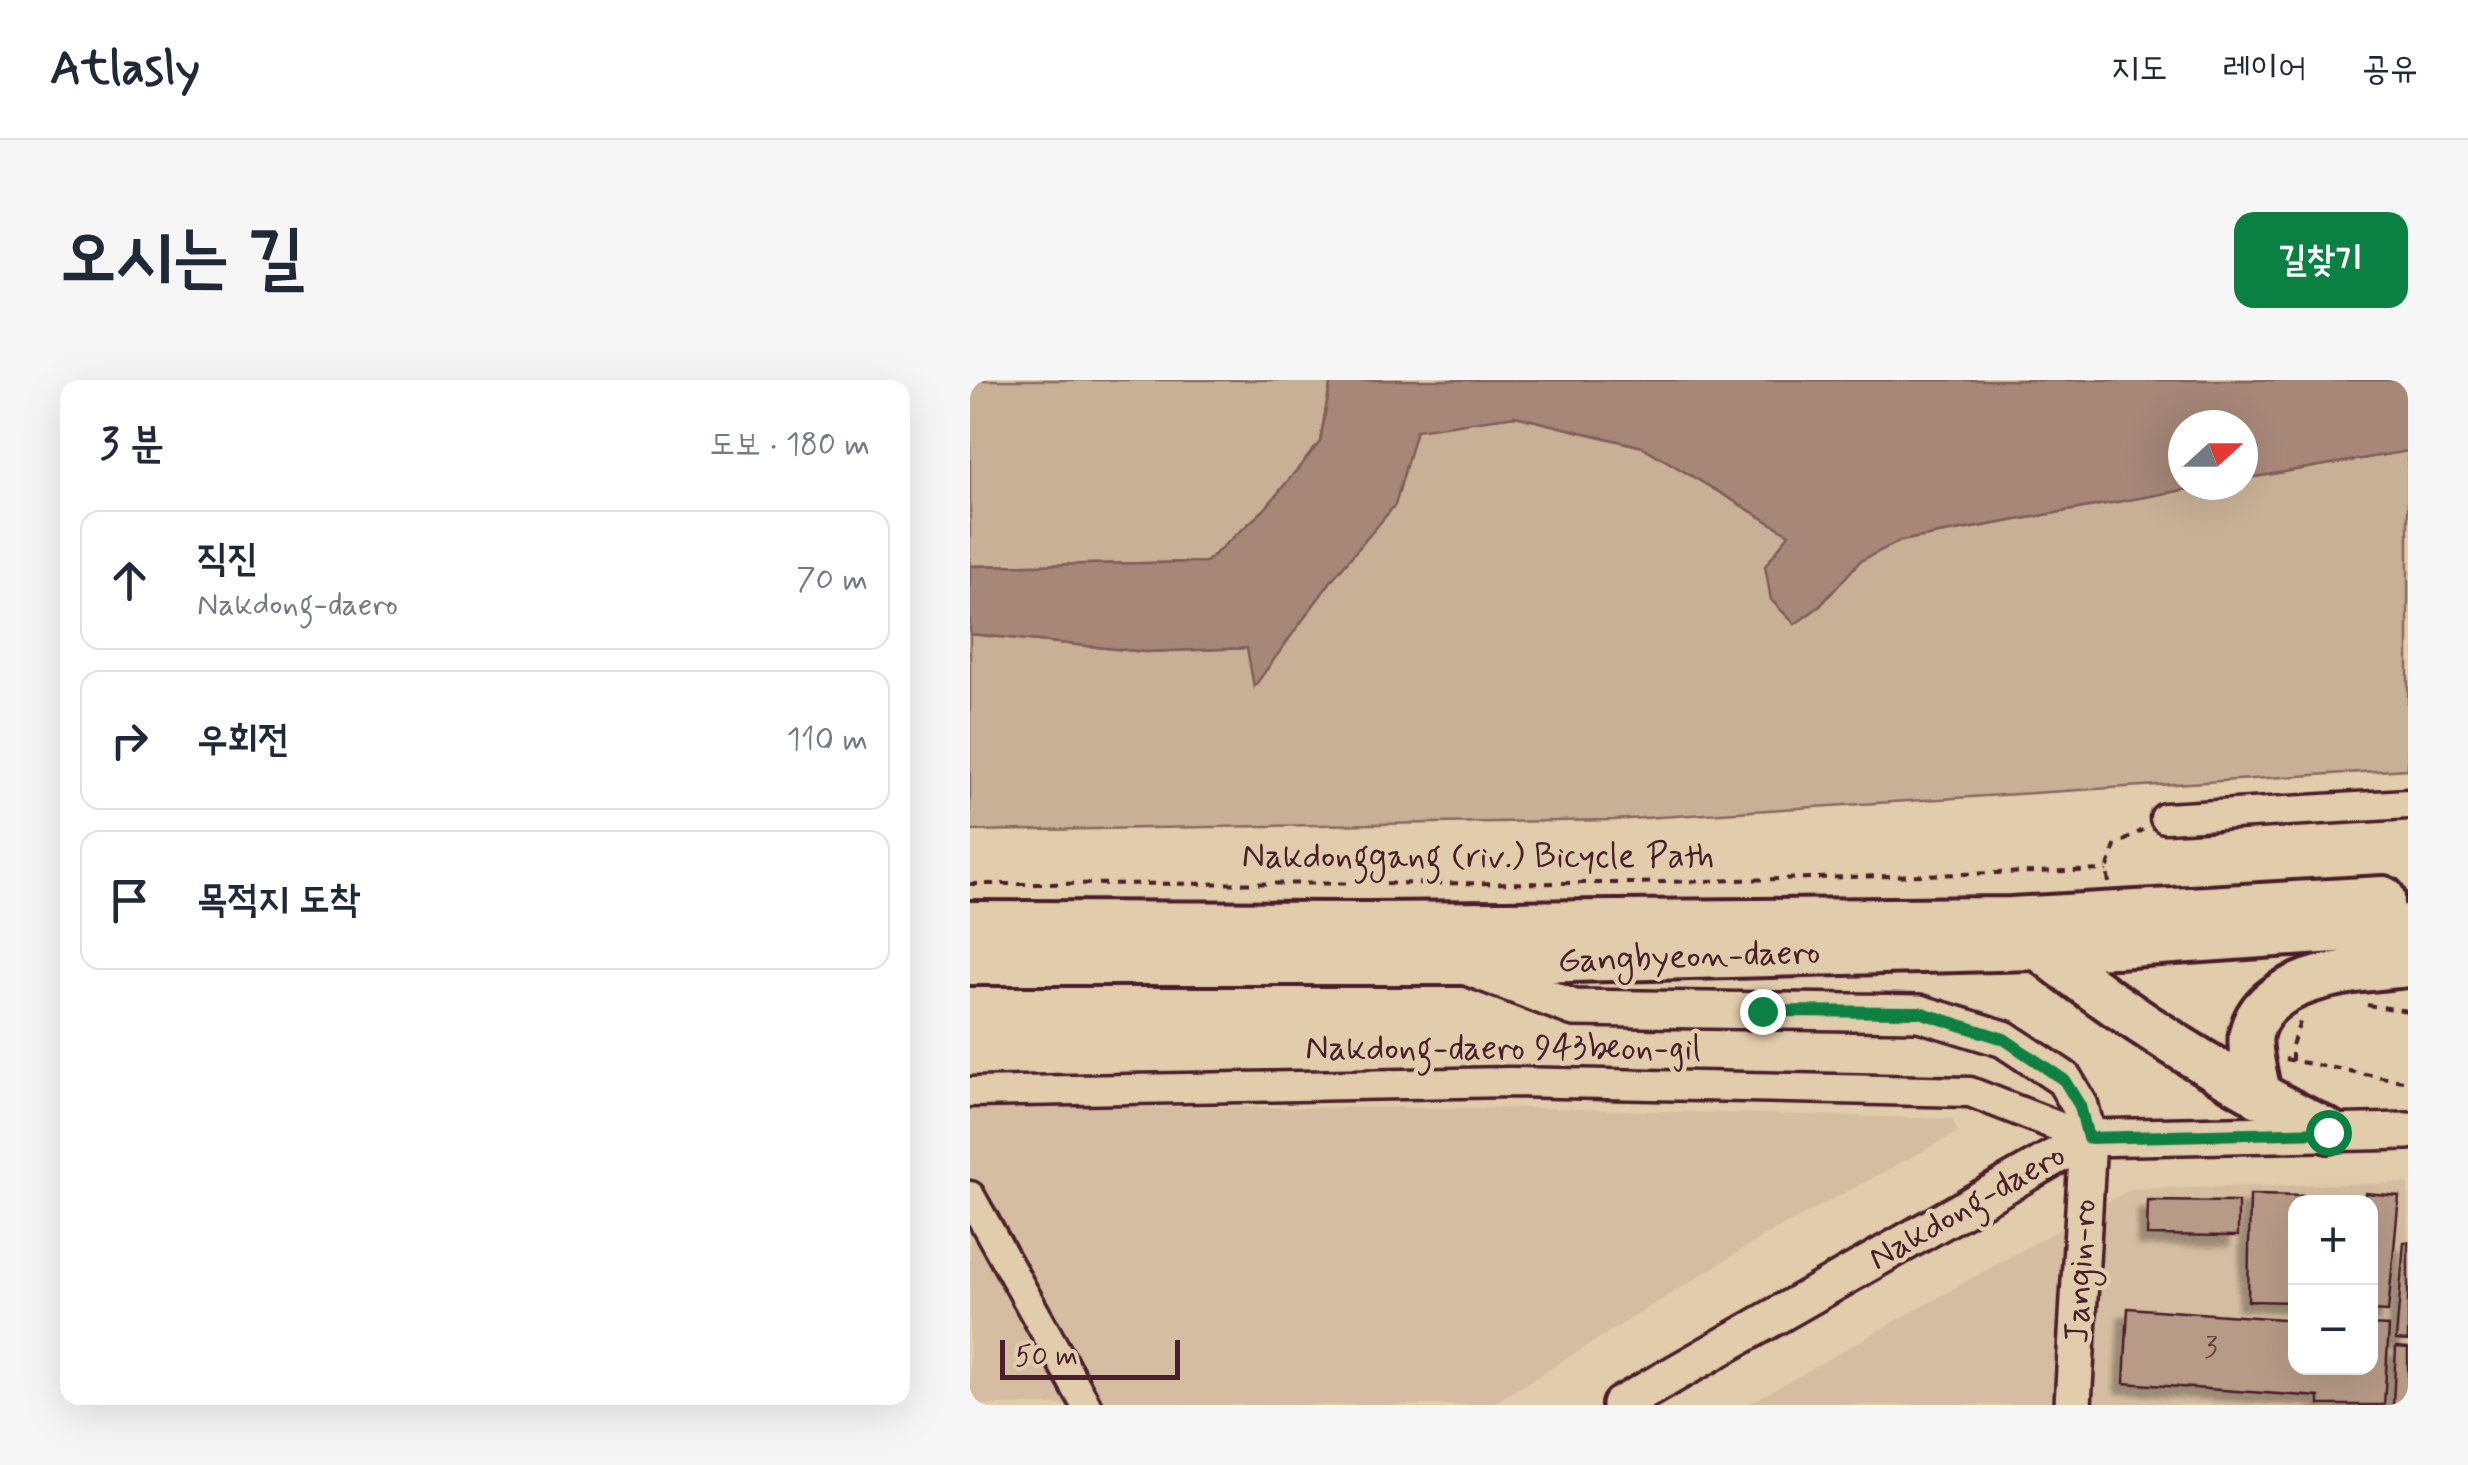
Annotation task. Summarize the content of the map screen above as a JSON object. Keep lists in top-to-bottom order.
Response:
{
  "streets": {
    "highway": ["Gangbyeon-daero"],
    "main road": ["Nakdong-daero", "Jangin-ro"],
    "street": ["Nakdong-daero 943beon-gil"],
    "path": ["Nakdonggang (riv.) Bicycle Path"]
  },
  "crossings": [
    ["Nakdong-daero 943beon-gil", "Nakdong-daero"],
    ["Nakdong-daero 943beon-gil", "Jangin-ro"],
    ["Nakdong-daero", "Jangin-ro"]
  ],
  "house_numbers": ["3"],
  "scale_bar": "50 m",
  "north": "right",
  "page": {
    "header": "Atlasly",
    "nav": ["지도", "레이어", "공유"],
    "buttons": "길찾기",
    "title": "오시는 길",
    "heading": ["3 분", "도보 · 180 m"],
    "list": [
      ["직진", "Nakdong-daero", "70 m"],
      ["우회전", "110 m"],
      "목적지 도착"
    ],
    "map_buttons": ["+", "−"],
    "scale": "50 m"
  }
}
